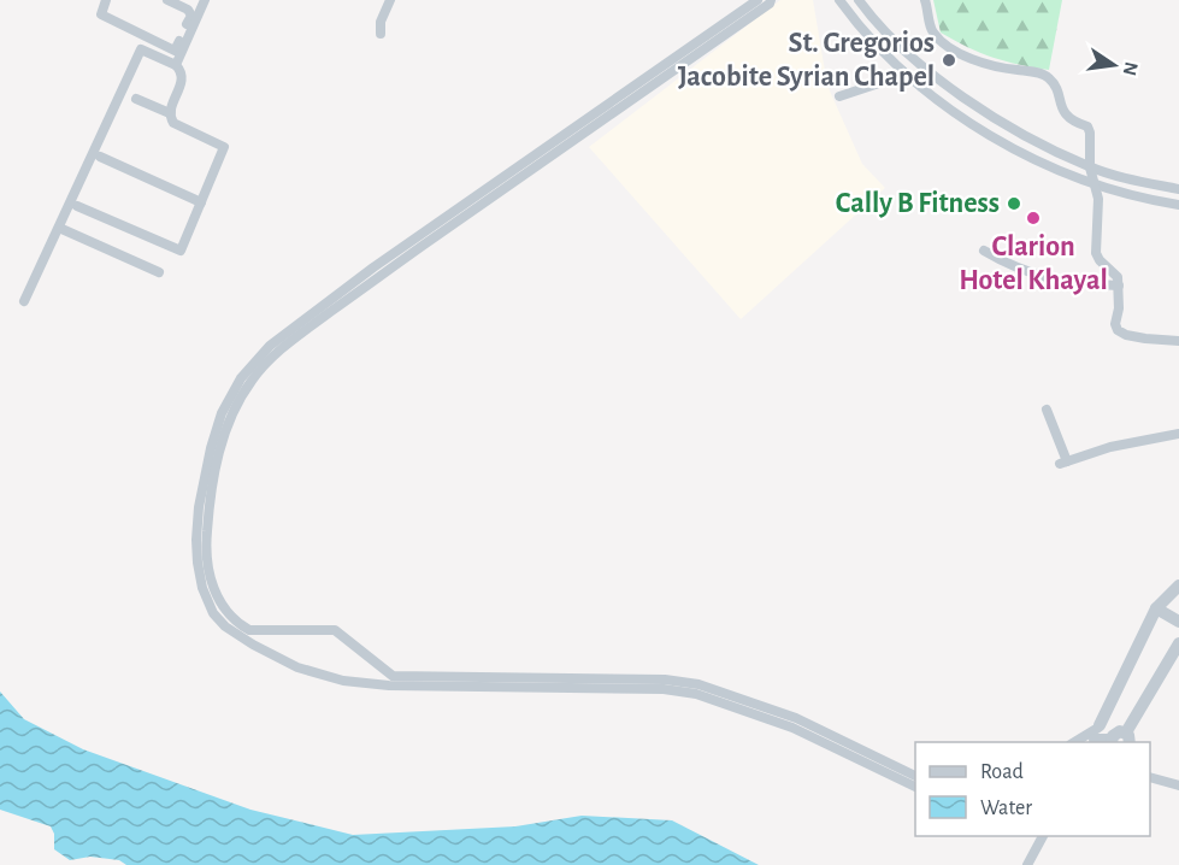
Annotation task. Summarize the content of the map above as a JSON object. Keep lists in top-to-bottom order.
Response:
{
  "places": ["St. Gregorios Jacobite Syrian Chapel", "Cally B Fitness", "Clarion Hotel Khayal"],
  "legend": ["Road", "Water"],
  "north": "right"
}
